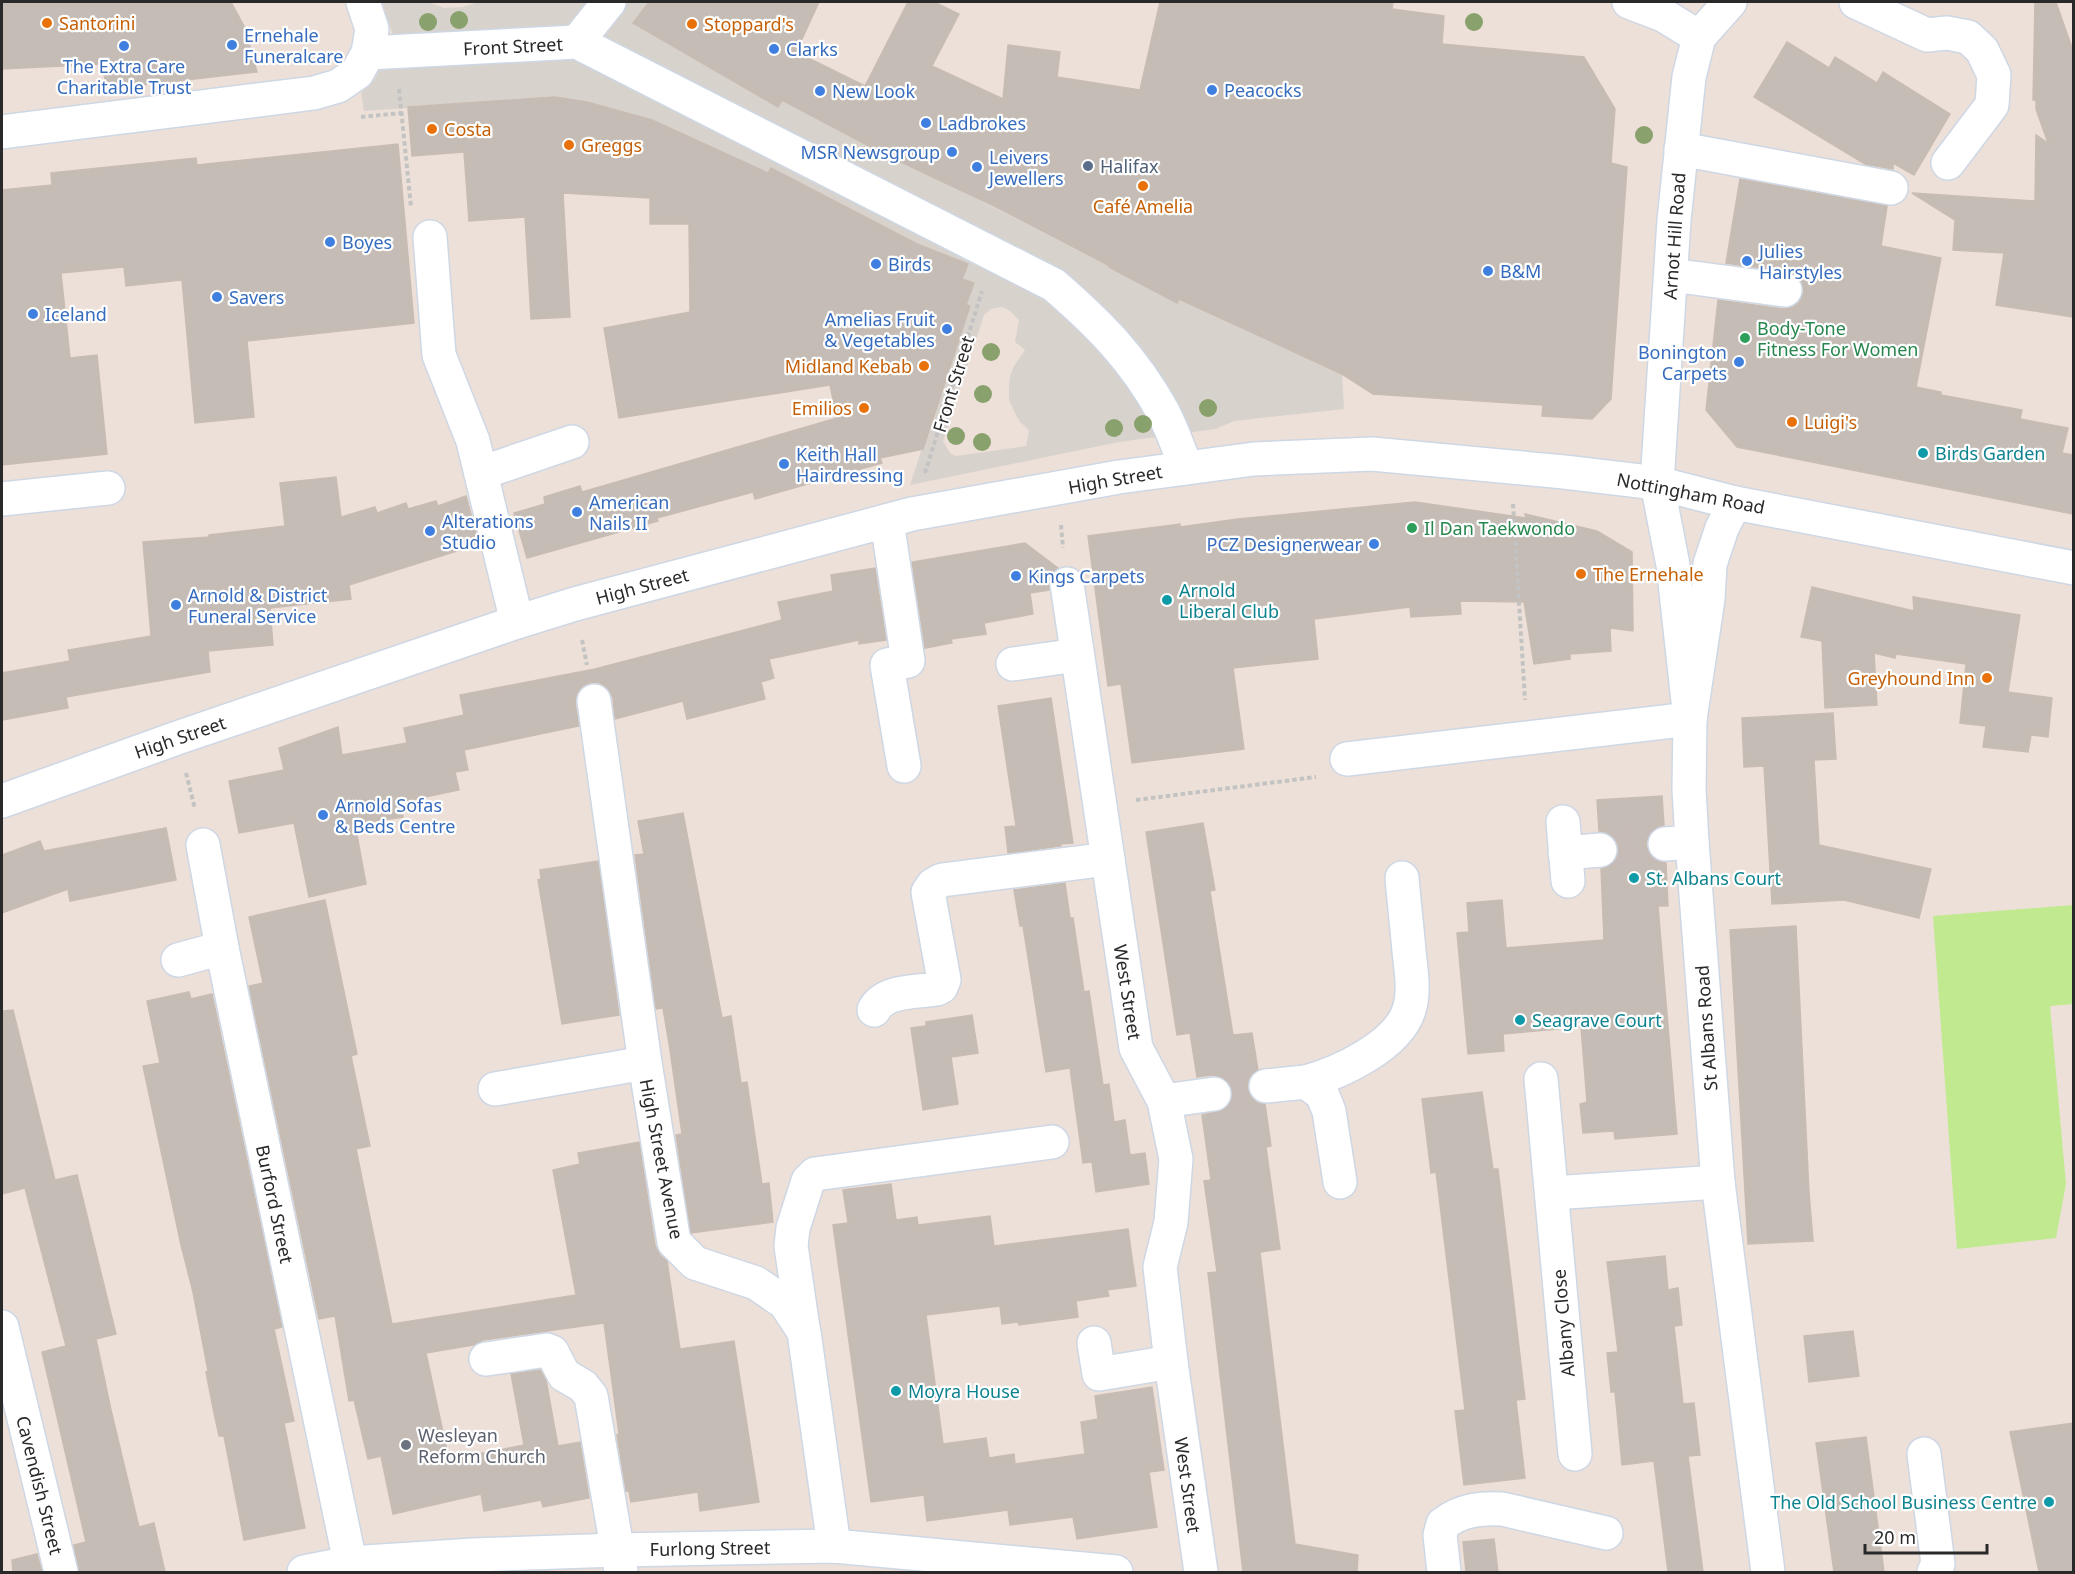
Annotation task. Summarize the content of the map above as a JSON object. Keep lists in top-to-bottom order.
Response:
{
  "streets": {
    "street": [
      "Front Street",
      "Arnot Hill Road",
      "High Street",
      "Nottingham Road",
      "West Street",
      "St Albans Road",
      "High Street Avenue",
      "Burford Street",
      "Albany Close",
      "Cavendish Street",
      "Furlong Street"
    ]
  },
  "crossings": [
    ["Front Street", "High Street"],
    ["Arnot Hill Road", "Nottingham Road"],
    ["Arnot Hill Road", "St Albans Road"],
    ["High Street", "Nottingham Road"],
    ["Nottingham Road", "St Albans Road"],
    ["High Street Avenue", "Furlong Street"],
    ["Burford Street", "Furlong Street"]
  ],
  "places": [
    "Santorini",
    "Stoppard's",
    "Ernehale Funeralcare",
    "The Extra Care Charitable Trust",
    "Clarks",
    "Peacocks",
    "New Look",
    "Ladbrokes",
    "Costa",
    "Greggs",
    "MSR Newsgroup",
    "Halifax",
    "Leivers Jewellers",
    "Café Amelia",
    "Boyes",
    "Julies Hairstyles",
    "Birds",
    "B&M",
    "Savers",
    "Iceland",
    "Amelias Fruit & Vegetables",
    "Body-Tone Fitness For Women",
    "Bonington Carpets",
    "Midland Kebab",
    "Emilios",
    "Luigi's",
    "Birds Garden",
    "Keith Hall Hairdressing",
    "American Nails II",
    "Il Dan Taekwondo",
    "Alterations Studio",
    "PCZ Designerwear",
    "The Ernehale",
    "Kings Carpets",
    "Arnold Liberal Club",
    "Arnold & District Funeral Service",
    "Greyhound Inn",
    "Arnold Sofas & Beds Centre",
    "St. Albans Court",
    "Seagrave Court",
    "Moyra House",
    "Wesleyan Reform Church",
    "The Old School Business Centre"
  ],
  "scale_bar": "20 m"
}
